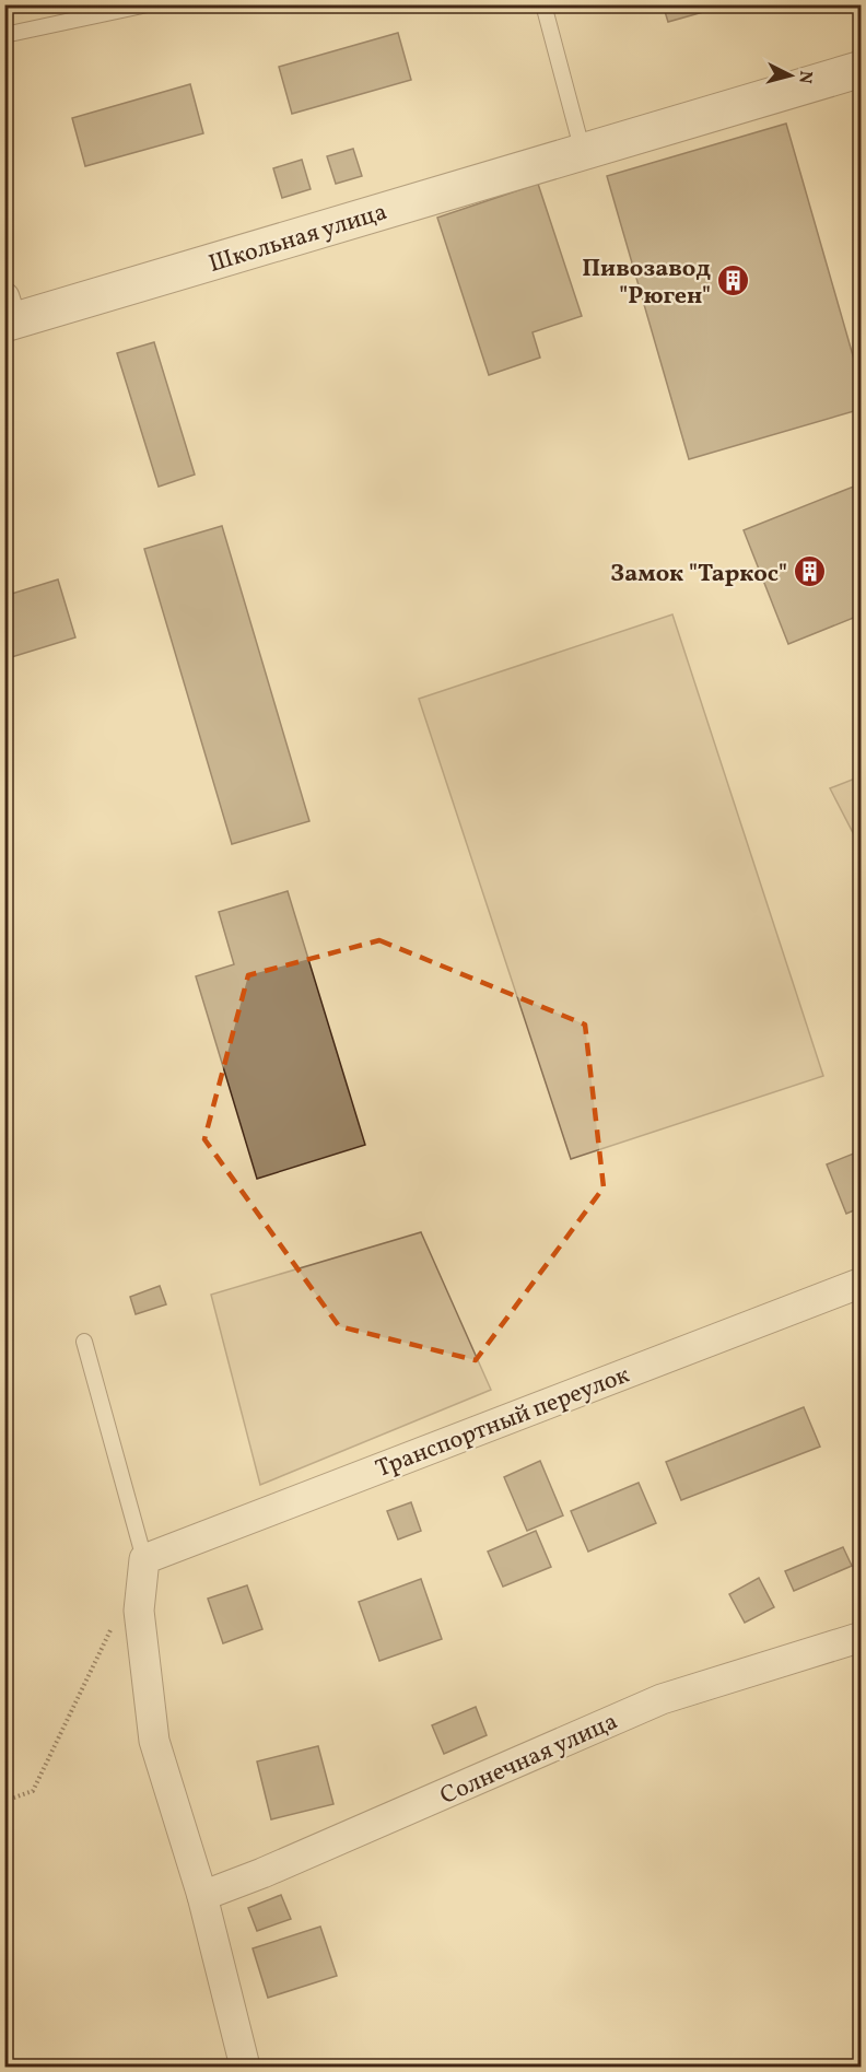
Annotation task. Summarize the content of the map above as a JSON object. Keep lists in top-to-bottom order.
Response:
{
  "streets": {
    "street": ["Школьная улица", "Транспортный переулок", "Солнечная улица"]
  },
  "places": {
    "building": ["Пивозавод \"Рюген\"", "Замок \"Таркос\""]
  },
  "north": "right"
}
